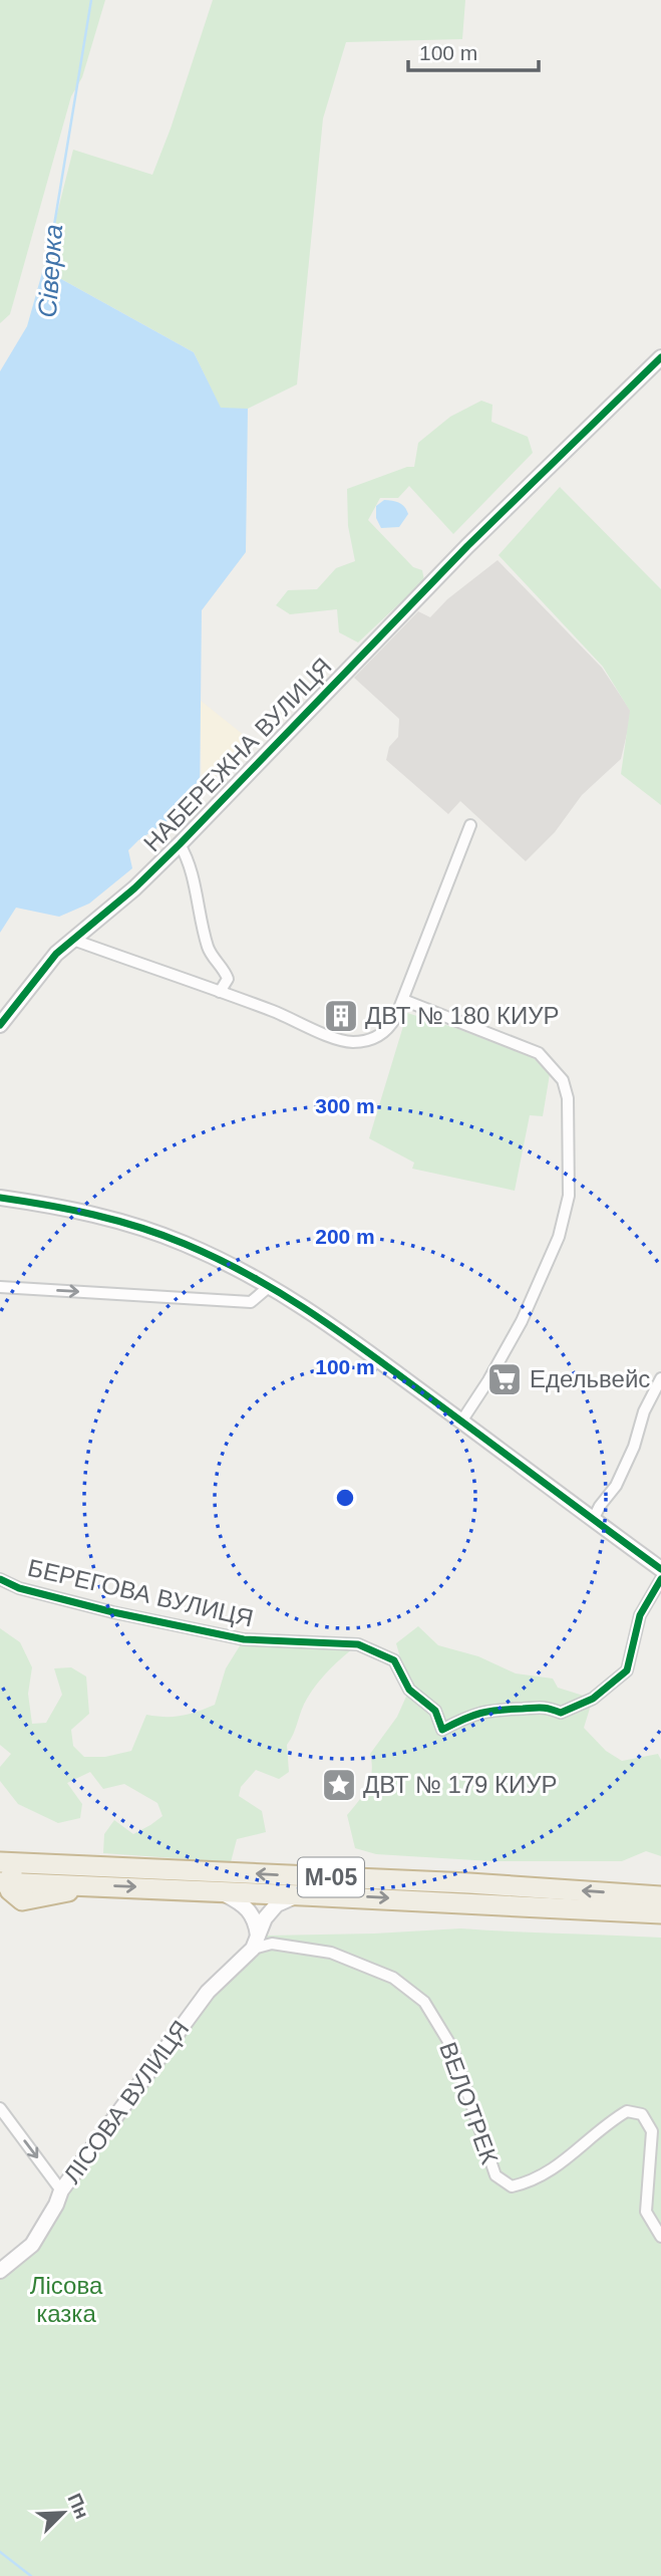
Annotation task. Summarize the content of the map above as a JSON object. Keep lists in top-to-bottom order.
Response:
{
  "streets": {
    "highway": ["М-05"],
    "street": [
      "НАБЕРЕЖНА ВУЛИЦЯ",
      "БЕРЕГОВА ВУЛИЦЯ",
      "ЛІСОВА ВУЛИЦЯ",
      "ВЕЛОТРЕК"
    ]
  },
  "crossings": [
    ["М-05", "ЛІСОВА ВУЛИЦЯ"],
    ["ЛІСОВА ВУЛИЦЯ", "ВЕЛОТРЕК"]
  ],
  "water": ["Сіверка"],
  "parks": ["Лісова казка"],
  "places": {
    "building": ["ДВТ № 180 КИУР"],
    "supermarket": ["Едельвейс"],
    "place": ["ДВТ № 179 КИУР"]
  },
  "scale_bar": "100 m",
  "north": "top right",
  "rings": ["300 m", "200 m", "100 m"]
}
